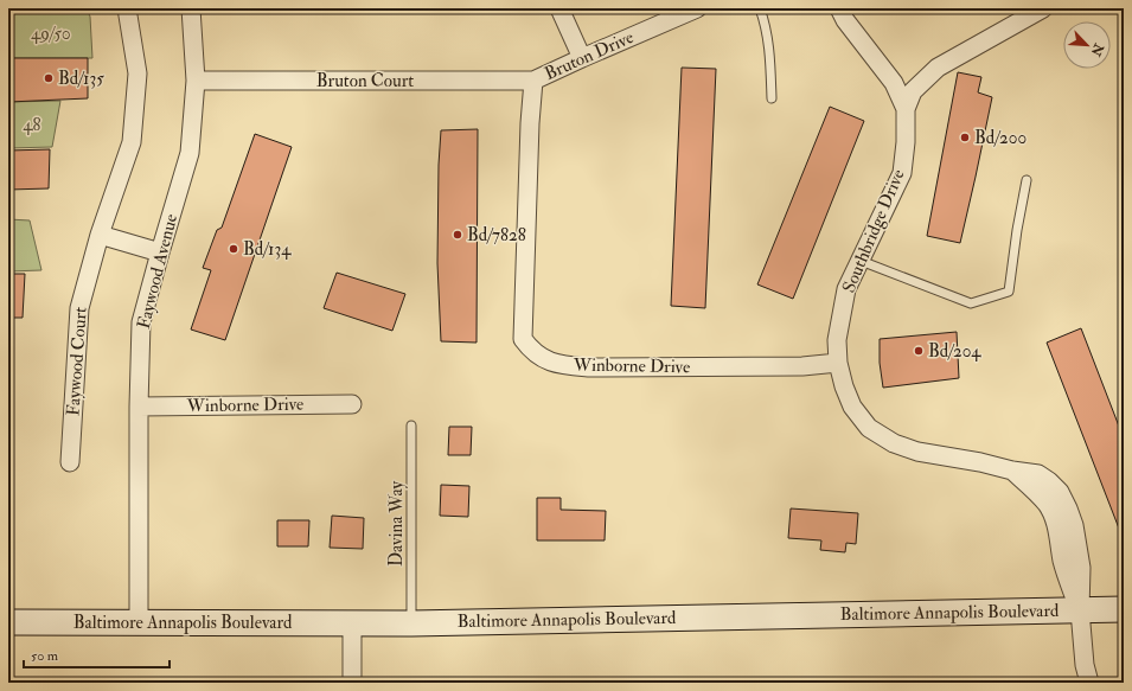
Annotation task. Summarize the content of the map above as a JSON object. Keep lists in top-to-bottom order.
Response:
{
  "streets": {
    "main road": ["Baltimore Annapolis Boulevard"],
    "street": [
      "Bruton Drive",
      "Bruton Court",
      "Southbridge Drive",
      "Faywood Avenue",
      "Faywood Court",
      "Winborne Drive"
    ],
    "lane": ["Davina Way"]
  },
  "crossings": [
    ["Bruton Drive", "Bruton Court"],
    ["Bruton Drive", "Winborne Drive"],
    ["Bruton Court", "Faywood Avenue"],
    ["Bruton Court", "Winborne Drive"],
    ["Southbridge Drive", "Winborne Drive"],
    ["Southbridge Drive", "Baltimore Annapolis Boulevard"],
    ["Faywood Avenue", "Winborne Drive"],
    ["Faywood Avenue", "Baltimore Annapolis Boulevard"],
    ["Davina Way", "Baltimore Annapolis Boulevard"]
  ],
  "parks": ["49/50", "48"],
  "places": [
    "Bd/135",
    "Bd/200",
    "Bd/7828",
    "Bd/134",
    "Bd/204"
  ],
  "scale_bar": "50 m",
  "north": "bottom right"
}
